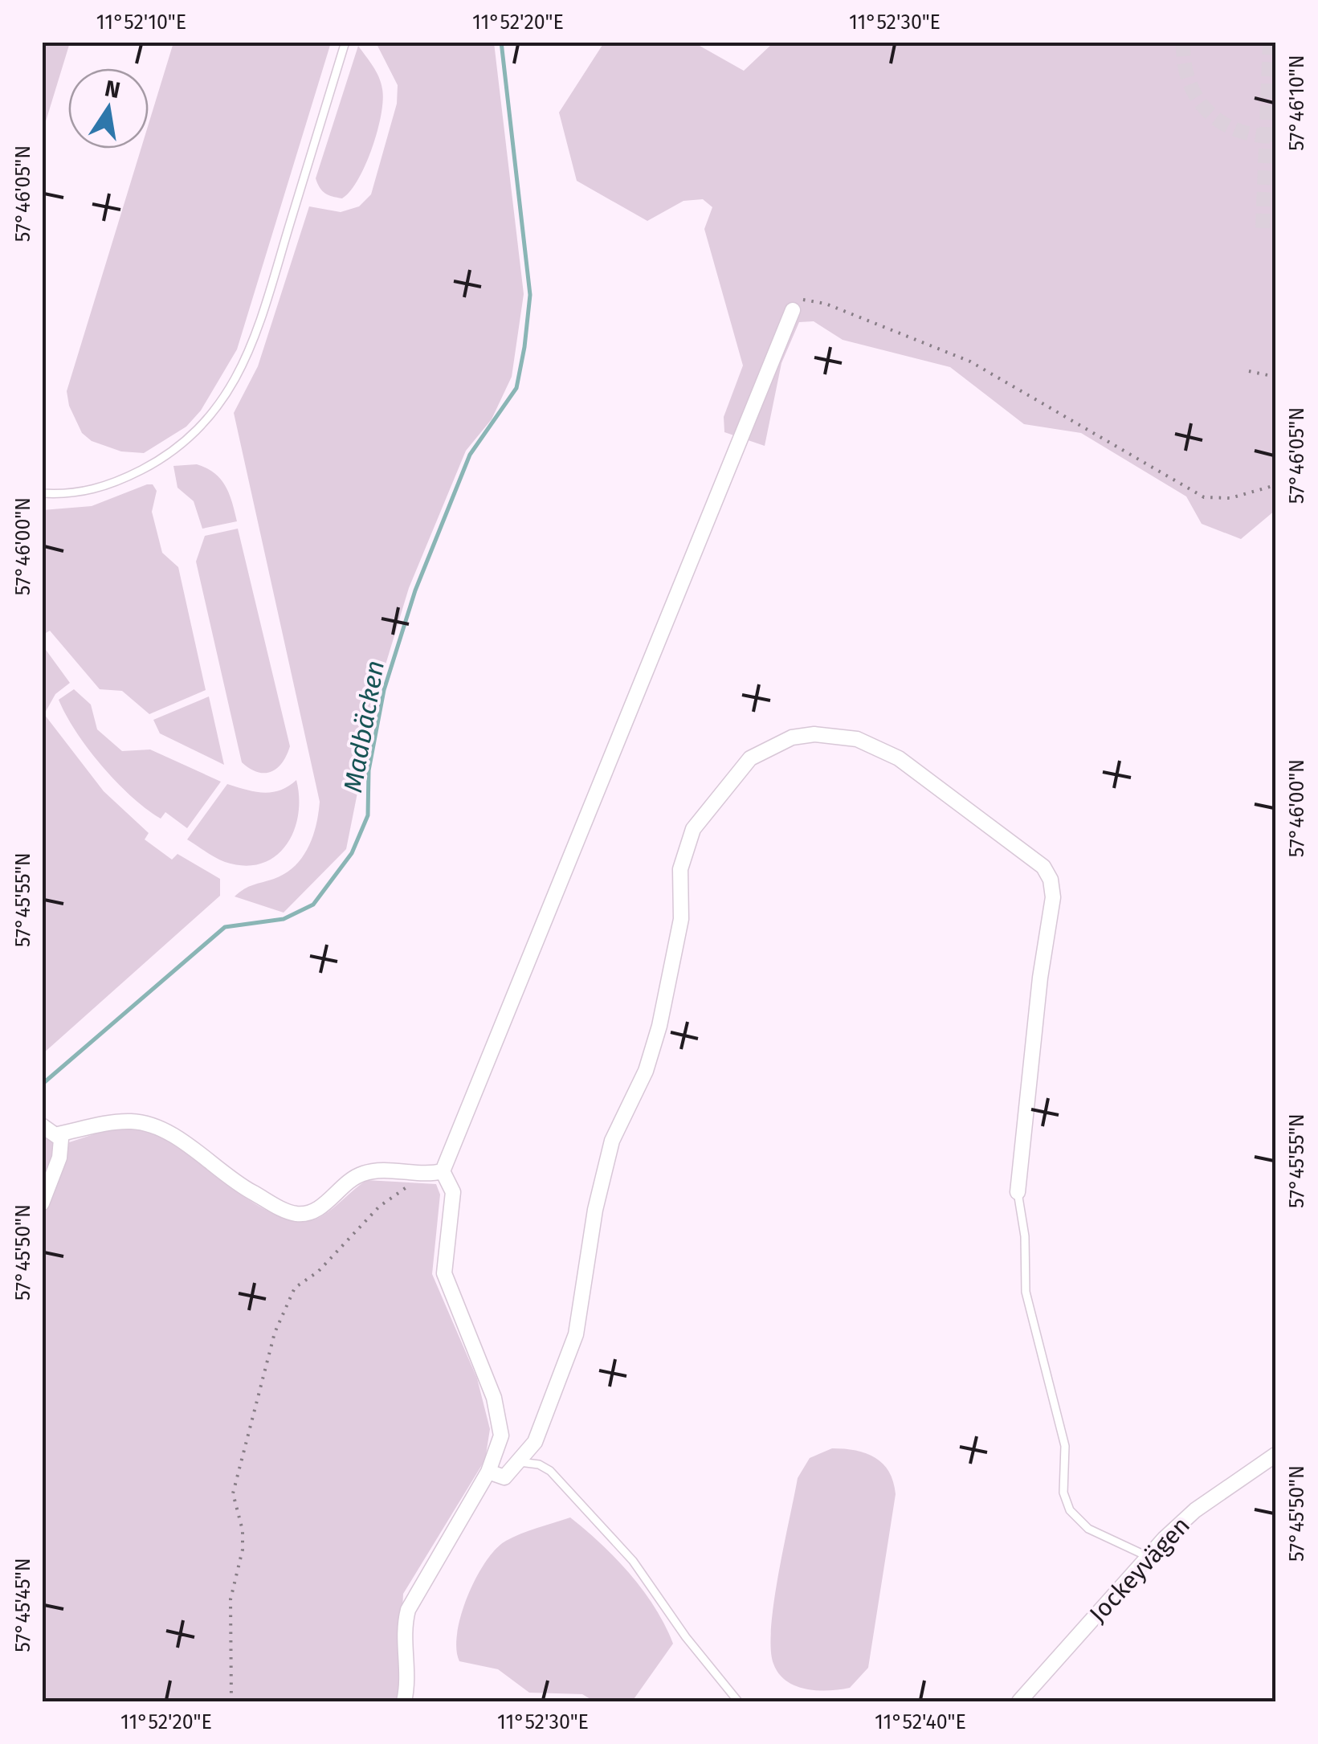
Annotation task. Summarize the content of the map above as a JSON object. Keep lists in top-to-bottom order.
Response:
{
  "streets": {
    "street": ["Jockeyvägen"]
  },
  "water": ["Madbäcken"],
  "north": "top",
  "coordinates": [
    "11°52'10\"E",
    "11°52'20\"E",
    "11°52'30\"E",
    "57°46'10\"N",
    "57°46'05\"N",
    "57°46'00\"N",
    "57°45'55\"N",
    "57°45'50\"N",
    "57°45'45\"N",
    "11°52'40\"E"
  ]
}
